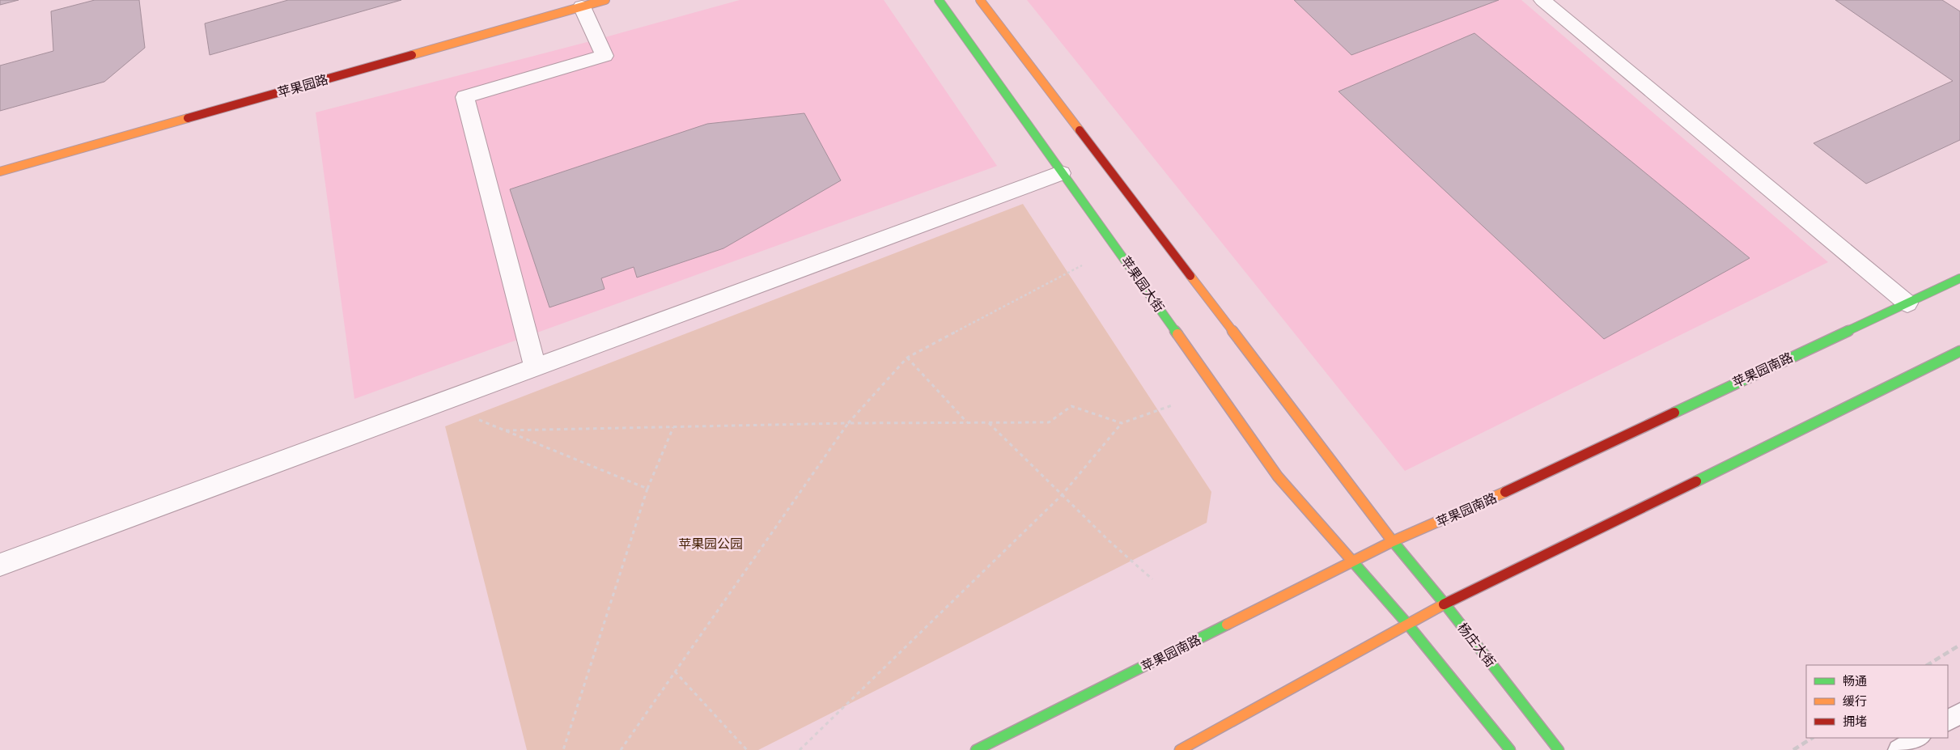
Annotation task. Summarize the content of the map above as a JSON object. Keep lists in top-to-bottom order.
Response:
{
  "streets": {
    "main road": [
      "苹果园路",
      "苹果园大街",
      "苹果园南路",
      "杨庄大街"
    ]
  },
  "crossings": [
    ["苹果园大街", "苹果园南路"],
    ["苹果园南路", "杨庄大街"]
  ],
  "parks": ["苹果园公园"],
  "legend": ["畅通", "缓行", "拥堵"]
}
